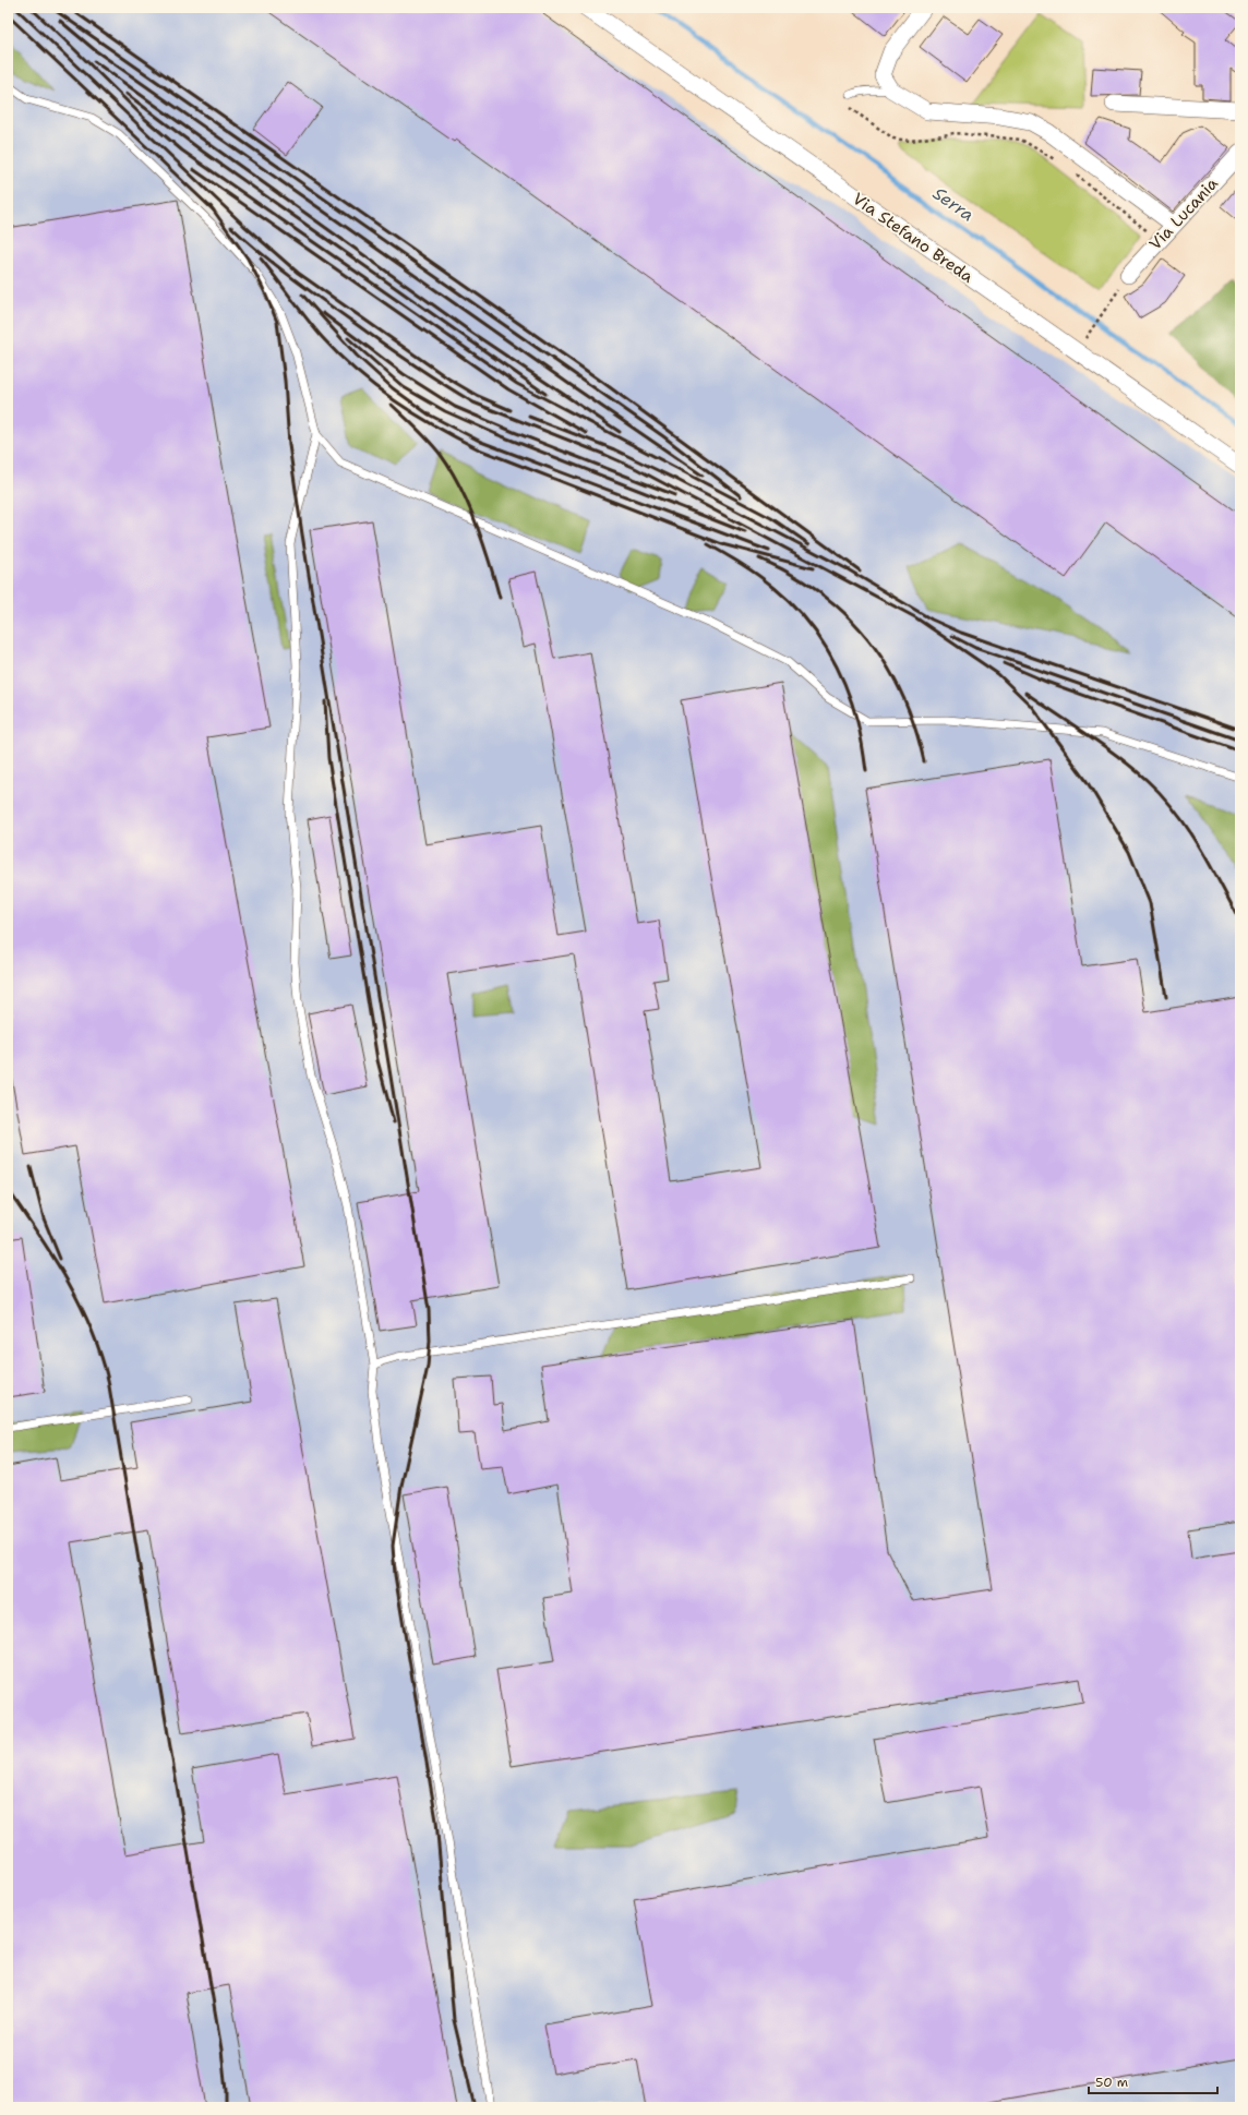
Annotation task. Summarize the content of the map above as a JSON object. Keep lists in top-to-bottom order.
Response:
{
  "streets": {
    "street": ["Via Lucania", "Via Stefano Breda"]
  },
  "water": ["Serra"],
  "scale_bar": "50 m"
}
